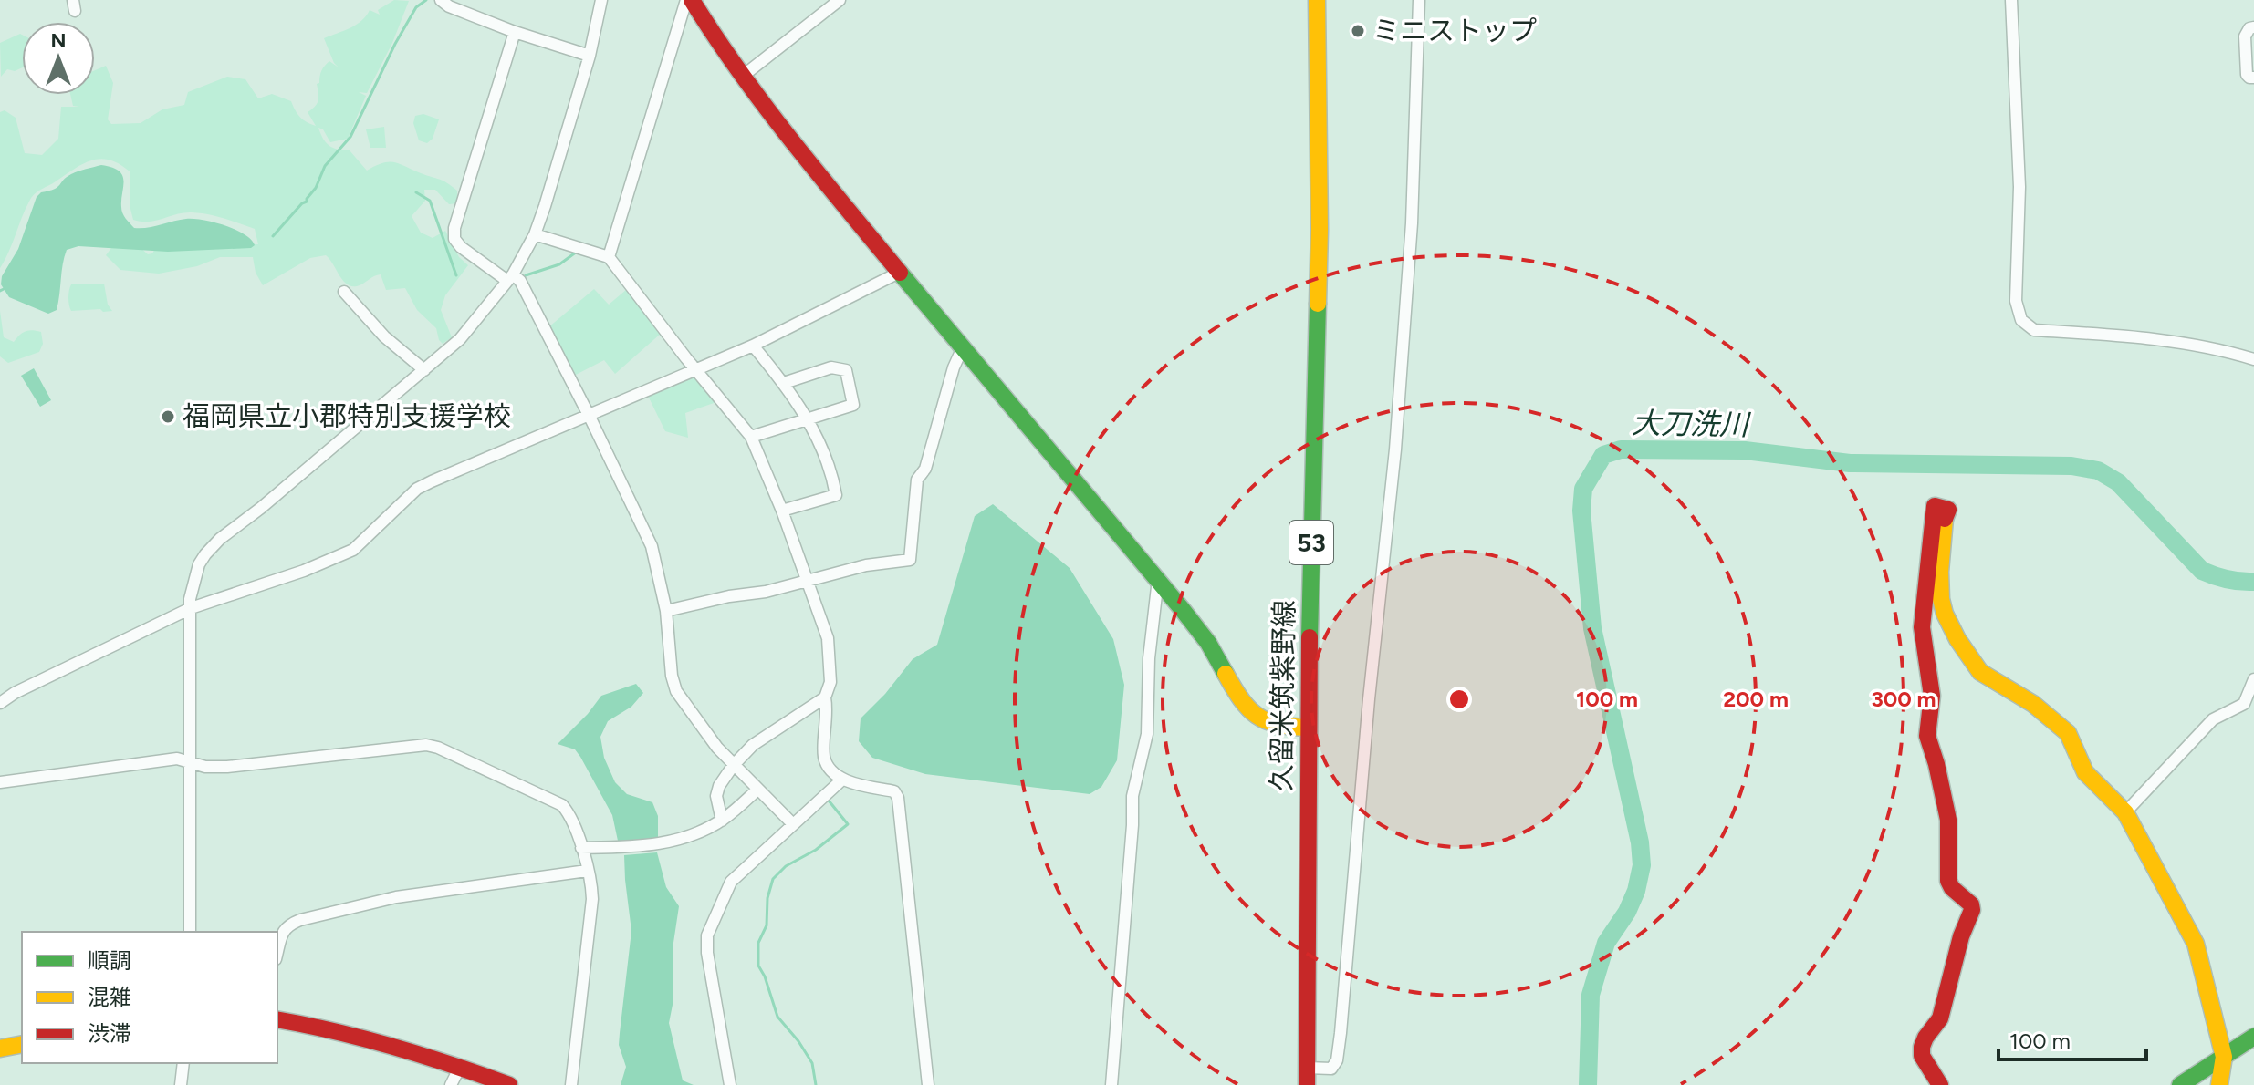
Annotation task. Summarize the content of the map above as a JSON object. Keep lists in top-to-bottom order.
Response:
{
  "streets": {
    "street": ["53", "久留米筑紫野線"]
  },
  "water": ["大刀洗川"],
  "places": ["ミニストップ", "福岡県立小郡特別支援学校"],
  "legend": ["順調", "混雑", "渋滞"],
  "scale_bar": "100 m",
  "north": "top",
  "rings": ["100 m", "200 m", "300 m"]
}
